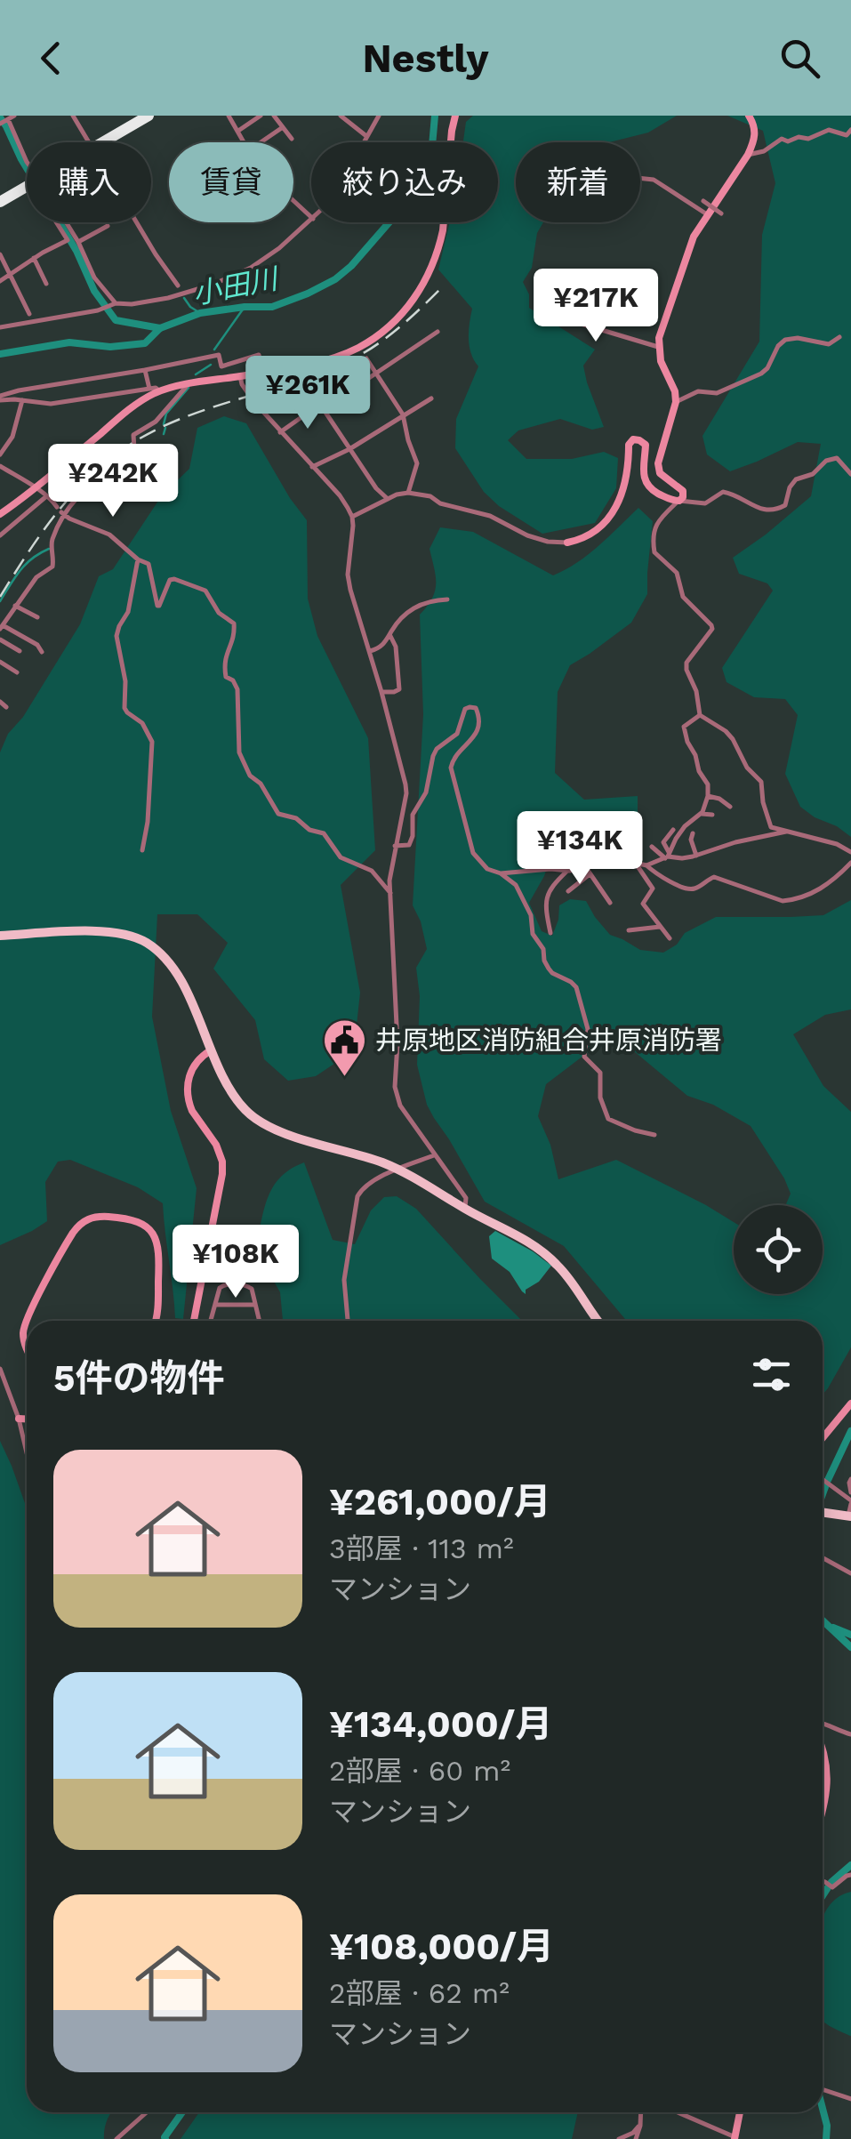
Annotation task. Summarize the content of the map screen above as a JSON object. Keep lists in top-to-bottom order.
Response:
{
  "water": ["小田川"],
  "places": {
    "public building": ["井原地区消防組合井原消防署"]
  },
  "page": {
    "header": "Nestly",
    "chip": [
      "購入",
      "賃貸",
      "絞り込み",
      "新着"
    ],
    "price": [
      "¥217K",
      "¥261K",
      "¥242K",
      "¥134K",
      "¥108K"
    ],
    "heading": "5件の物件",
    "list": [
      {
        "name": "¥261,000/月",
        "note": "3部屋 · 113 m² · マンション"
      },
      {
        "name": "¥134,000/月",
        "note": "2部屋 · 60 m² · マンション"
      },
      {
        "name": "¥108,000/月",
        "note": "2部屋 · 62 m² · マンション"
      }
    ]
  }
}
